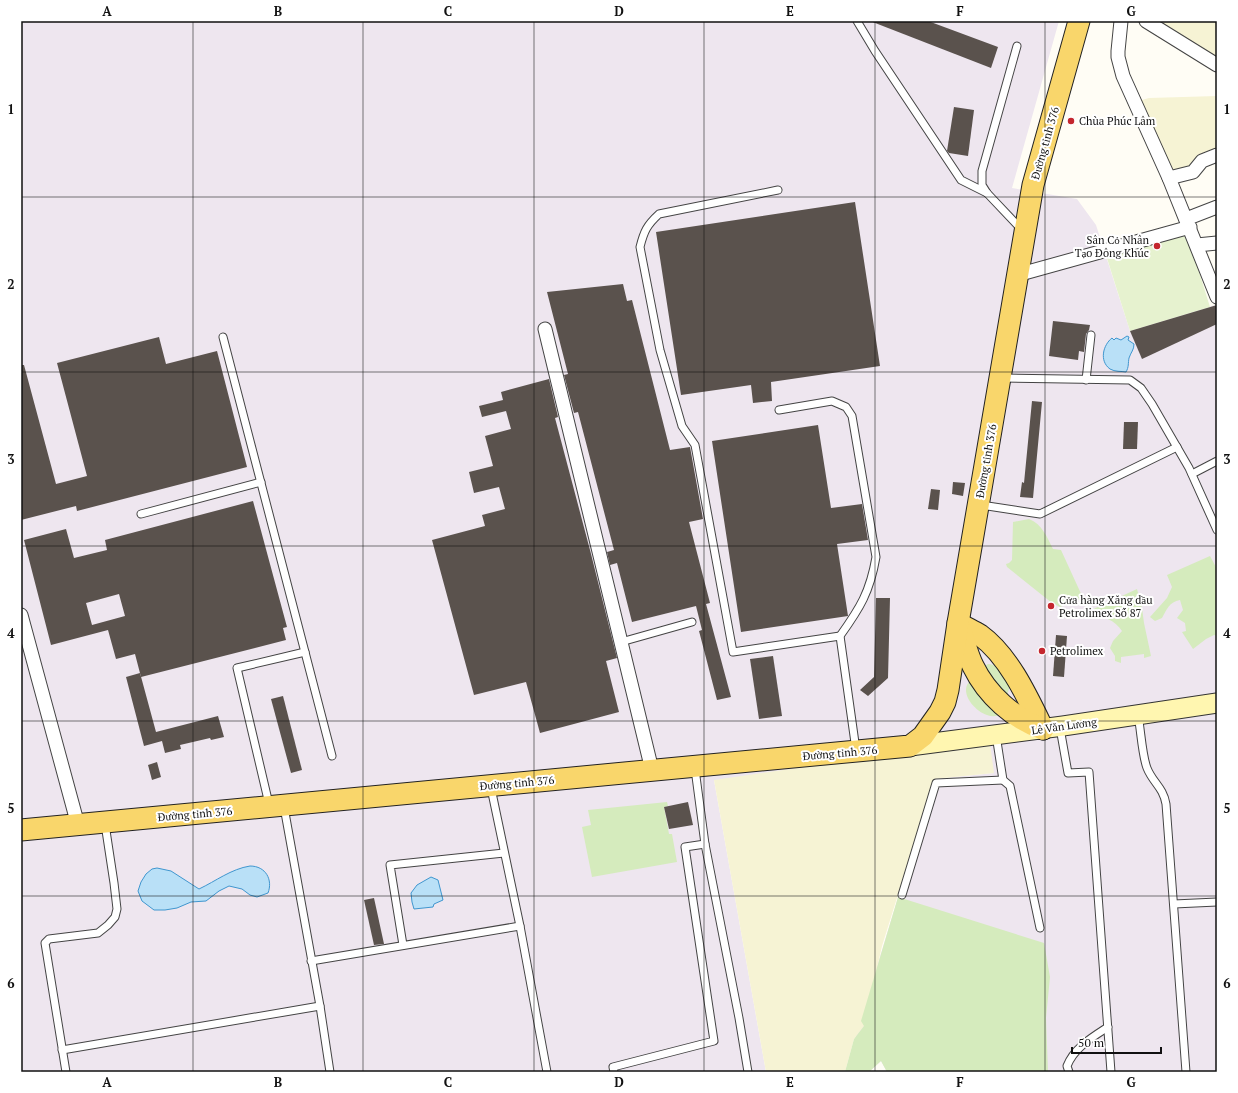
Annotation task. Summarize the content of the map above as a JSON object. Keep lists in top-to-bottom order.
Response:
{
  "streets": {
    "main road": ["Đường tỉnh 376", "Lê Văn Lương"]
  },
  "crossings": [
    ["Đường tỉnh 376", "Lê Văn Lương"]
  ],
  "places": [
    "Chùa Phúc Lâm",
    "Sân Cỏ Nhân Tạo Đông Khúc",
    "Cửa hàng Xăng dầu Petrolimex Số 87",
    "Petrolimex"
  ],
  "scale_bar": "50 m",
  "grid": {
    "columns": [
      "A",
      "B",
      "C",
      "D",
      "E",
      "F",
      "G"
    ],
    "rows": [
      "1",
      "2",
      "3",
      "4",
      "5",
      "6"
    ]
  }
}
